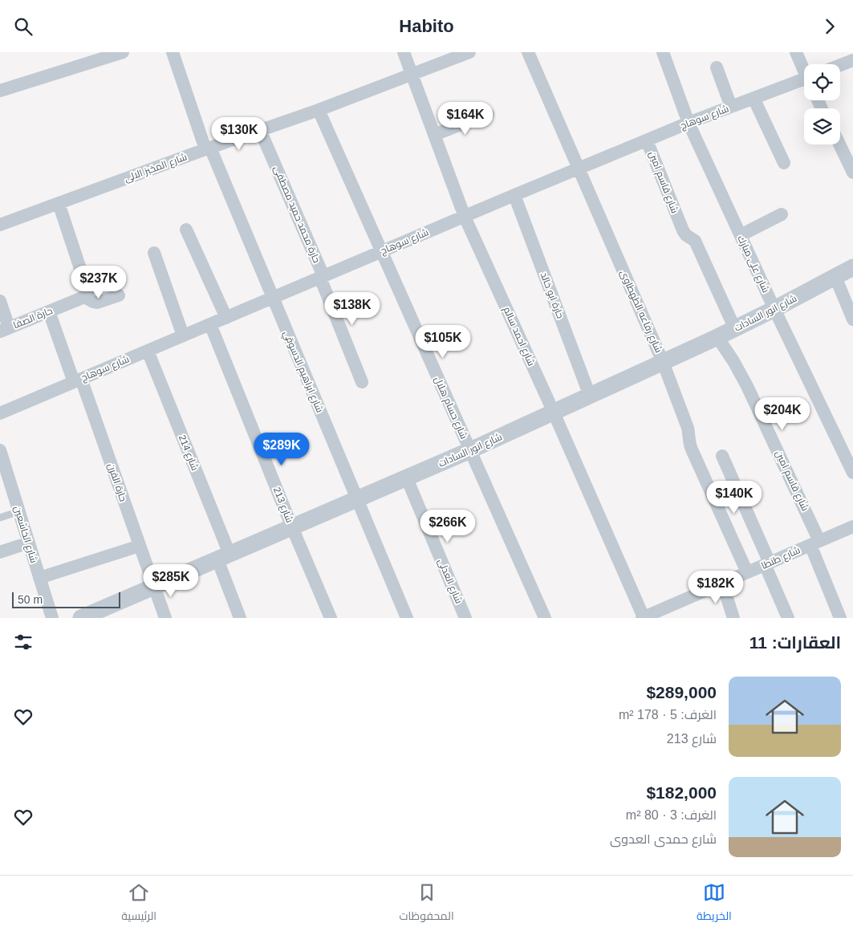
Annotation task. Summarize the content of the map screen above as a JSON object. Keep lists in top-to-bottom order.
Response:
{
  "streets": {
    "street": [
      "شارع سوهاج",
      "شارع المخبز الالى",
      "شارع قاسم امين",
      "حارة محمد حميد مصطفى",
      "شارع على مبارك",
      "حارة ابو خالد",
      "شارع رفاعه الطهطاوى",
      "شارع انور السادات",
      "حارة الصفا",
      "شارع احمد سالم",
      "شارع ابراهيم الدسوقي",
      "شارع حسام هلال",
      "شارع 214",
      "حارة الفرن",
      "شارع 213",
      "شارع الخاشعين",
      "شارع طنطا",
      "شارع العدلى"
    ]
  },
  "crossings": [
    ["شارع سوهاج", "شارع قاسم امين"],
    ["شارع سوهاج", "حارة محمد حميد مصطفى"],
    ["شارع سوهاج", "شارع على مبارك"],
    ["شارع سوهاج", "حارة ابو خالد"],
    ["شارع سوهاج", "شارع رفاعه الطهطاوى"],
    ["شارع سوهاج", "شارع احمد سالم"],
    ["شارع سوهاج", "شارع ابراهيم الدسوقي"],
    ["شارع سوهاج", "شارع حسام هلال"],
    ["شارع سوهاج", "شارع 214"],
    ["شارع سوهاج", "حارة الفرن"],
    ["شارع سوهاج", "شارع 213"],
    ["شارع المخبز الالى", "حارة محمد حميد مصطفى"],
    ["شارع المخبز الالى", "شارع احمد سالم"],
    ["شارع المخبز الالى", "شارع ابراهيم الدسوقي"],
    ["شارع المخبز الالى", "شارع حسام هلال"],
    ["شارع قاسم امين", "شارع انور السادات"],
    ["شارع قاسم امين", "شارع طنطا"],
    ["شارع على مبارك", "شارع انور السادات"],
    ["حارة ابو خالد", "شارع انور السادات"],
    ["شارع رفاعه الطهطاوى", "شارع انور السادات"],
    ["شارع رفاعه الطهطاوى", "شارع طنطا"],
    ["شارع انور السادات", "شارع احمد سالم"],
    ["شارع انور السادات", "شارع ابراهيم الدسوقي"],
    ["شارع انور السادات", "شارع حسام هلال"],
    ["شارع انور السادات", "شارع 214"],
    ["شارع انور السادات", "حارة الفرن"],
    ["شارع انور السادات", "شارع 213"],
    ["شارع انور السادات", "شارع العدلى"],
    ["حارة الصفا", "حارة الفرن"],
    ["شارع احمد سالم", "شارع طنطا"]
  ],
  "scale_bar": "50 m",
  "page": {
    "header": "Habito",
    "price": [
      "$164K",
      "$130K",
      "$237K",
      "$138K",
      "$105K",
      "$204K",
      "$289K",
      "$140K",
      "$266K",
      "$285K",
      "$182K"
    ],
    "scale": "50 m",
    "heading": "العقارات: 11",
    "list": [
      {
        "name": "$289,000",
        "note": "الغرف: 5 · 178 m² · شارع 213"
      },
      {
        "name": "$182,000",
        "note": "الغرف: 3 · 80 m² · شارع حمدى العدوى"
      }
    ],
    "tabs": ["الخريطة", "المحفوظات", "الرئيسية"]
  }
}
